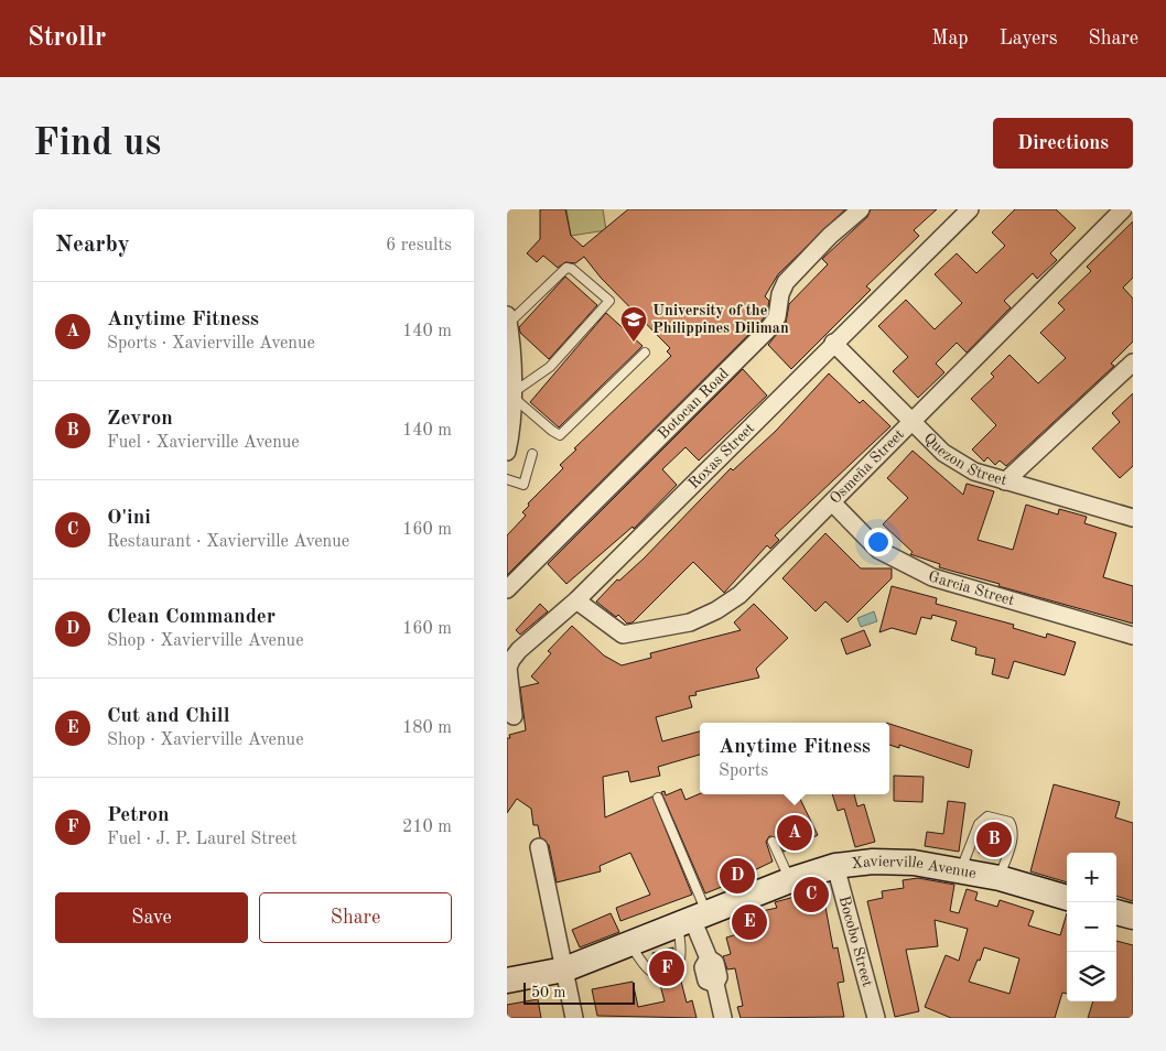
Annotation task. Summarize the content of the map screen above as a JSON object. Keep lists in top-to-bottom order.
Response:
{
  "streets": {
    "main road": ["Xavierville Avenue"],
    "street": [
      "Botocan Road",
      "Roxas Street",
      "Quezon Street",
      "Osmeña Street",
      "Garcia Street",
      "Bocobo Street"
    ]
  },
  "crossings": [
    ["Roxas Street", "Quezon Street"],
    ["Roxas Street", "Osmeña Street"],
    ["Quezon Street", "Osmeña Street"],
    ["Osmeña Street", "Garcia Street"],
    ["Xavierville Avenue", "Bocobo Street"]
  ],
  "places": {
    "school or university": ["University of the Philippines Diliman"]
  },
  "scale_bar": "50 m",
  "page": {
    "header": "Strollr",
    "nav": ["Map", "Layers", "Share"],
    "buttons": [
      "Directions",
      ["Save", "Share"]
    ],
    "title": "Find us",
    "heading": ["Nearby", "6 results"],
    "list": [
      {
        "mark": "A",
        "name": "Anytime Fitness",
        "note": "Sports · Xavierville Avenue",
        "value": "140 m"
      },
      {
        "mark": "B",
        "name": "Zevron",
        "note": "Fuel · Xavierville Avenue",
        "value": "140 m"
      },
      {
        "mark": "C",
        "name": "O'ini",
        "note": "Restaurant · Xavierville Avenue",
        "value": "160 m"
      },
      {
        "mark": "D",
        "name": "Clean Commander",
        "note": "Shop · Xavierville Avenue",
        "value": "160 m"
      },
      {
        "mark": "E",
        "name": "Cut and Chill",
        "note": "Shop · Xavierville Avenue",
        "value": "180 m"
      },
      {
        "mark": "F",
        "name": "Petron",
        "note": "Fuel · J. P. Laurel Street",
        "value": "210 m"
      }
    ],
    "popup": ["Anytime Fitness", "Sports"],
    "pins": [
      "A",
      "B",
      "D",
      "C",
      "E",
      "F"
    ],
    "map_buttons": ["+", "−"],
    "scale": "50 m"
  }
}
